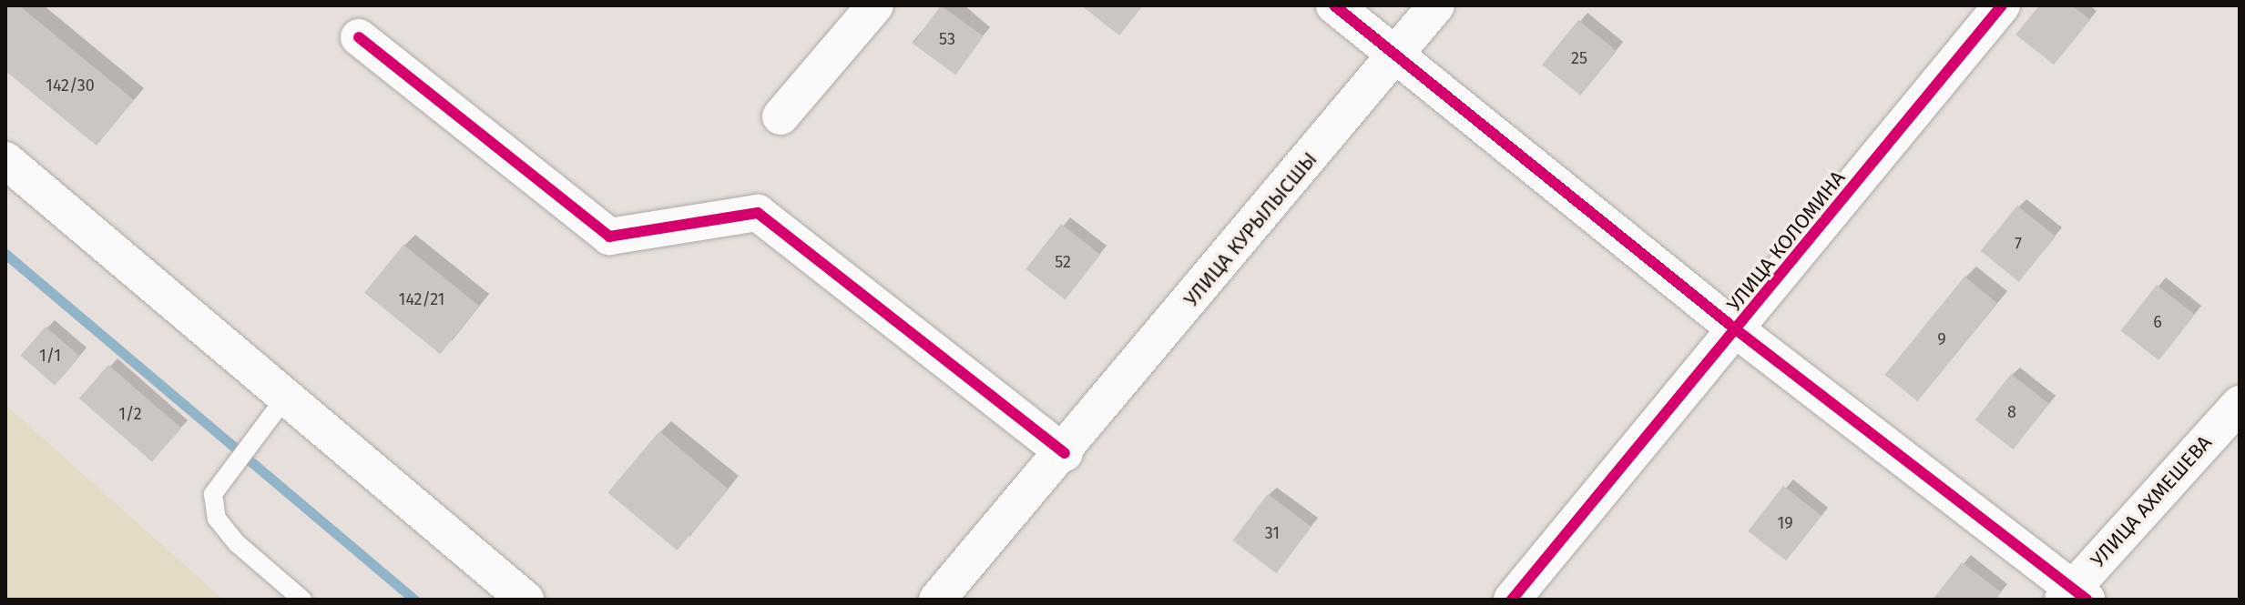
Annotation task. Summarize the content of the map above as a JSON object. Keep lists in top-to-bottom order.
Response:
{
  "streets": {
    "street": ["УЛИЦА КУРЫЛЫСШЫ", "УЛИЦА КОЛОМИНА", "УЛИЦА АХМЕШЕВА"]
  },
  "house_numbers": [
    "53",
    "25",
    "142/30",
    "7",
    "52",
    "142/21",
    "6",
    "9",
    "1/1",
    "8",
    "1/2",
    "19",
    "31"
  ]
}
